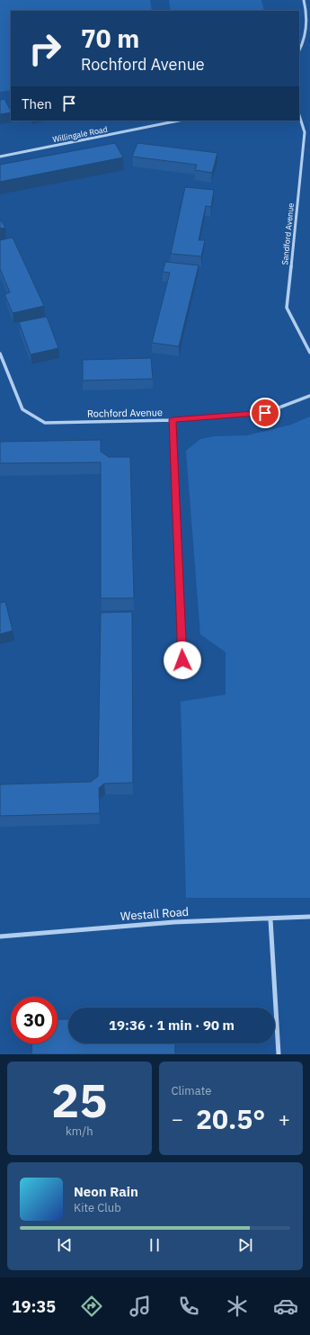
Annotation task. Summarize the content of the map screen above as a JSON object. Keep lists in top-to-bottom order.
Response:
{
  "streets": {
    "street": [
      "Willingale Road",
      "Sandford Avenue",
      "Rochford Avenue",
      "Westall Road"
    ]
  },
  "page": {
    "turn": ["70 m", "Rochford Avenue"],
    "then": "Then",
    "limit": "30",
    "trip": "19:36 · 1 min · 90 m",
    "tile": [
      ["25", "km/h"],
      "Climate"
    ],
    "heat": ["−", "20.5°", "+"],
    "song": ["Neon Rain", "Kite Club"],
    "tabs": "19:35"
  }
}
